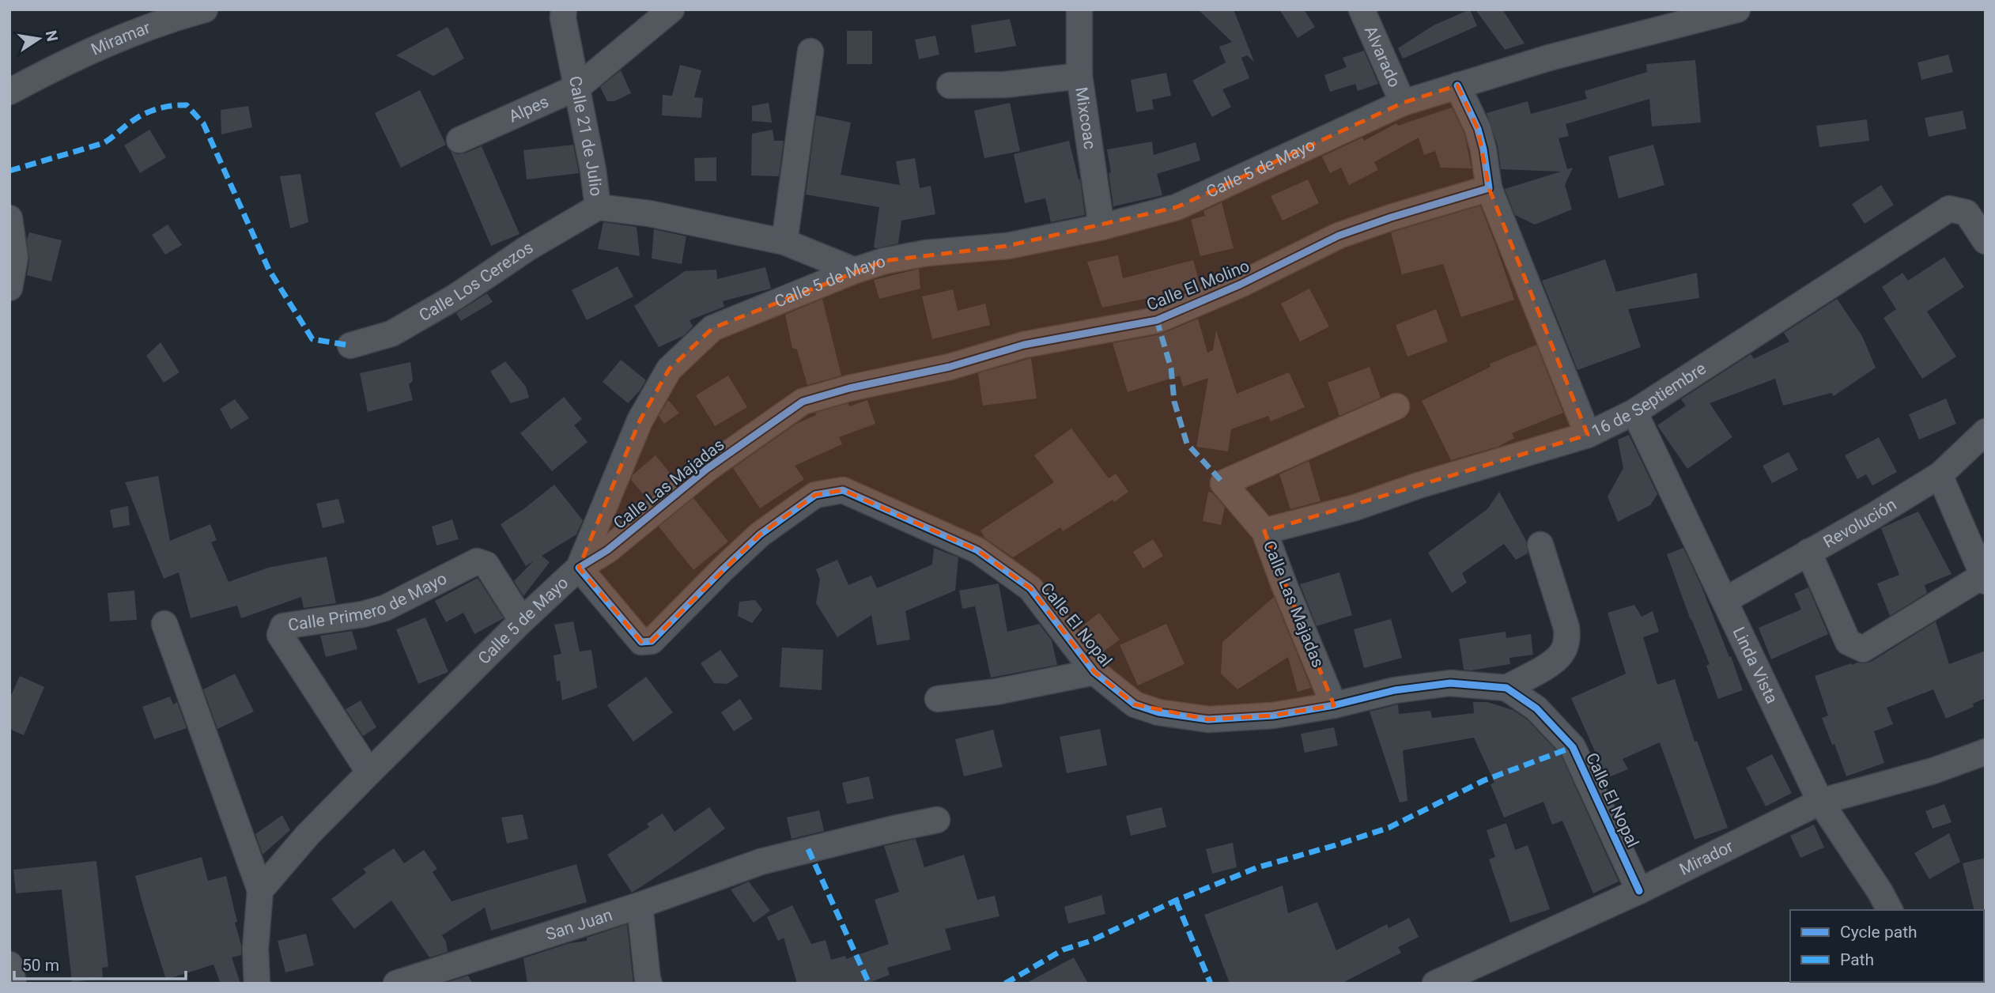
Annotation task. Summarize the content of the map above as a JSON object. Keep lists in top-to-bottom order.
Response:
{
  "streets": {
    "street": [
      "Miramar",
      "Alvarado",
      "Alpes",
      "Mixcoac",
      "Calle 21 de Julio",
      "Calle 5 de Mayo",
      "Calle Los Cerezos",
      "Calle El Molino",
      "16 de Septiembre",
      "Calle Las Majadas",
      "Revolución",
      "Calle Primero de Mayo",
      "Calle El Nopal",
      "Linda Vista",
      "Mirador",
      "San Juan"
    ]
  },
  "crossings": [
    ["Alvarado", "Calle 5 de Mayo"],
    ["Alpes", "Calle 21 de Julio"],
    ["Mixcoac", "Calle 5 de Mayo"],
    ["Calle 21 de Julio", "Calle 5 de Mayo"],
    ["Calle 21 de Julio", "Calle Los Cerezos"],
    ["Calle 5 de Mayo", "Calle Las Majadas"],
    ["Calle 5 de Mayo", "Calle Primero de Mayo"],
    ["Calle 5 de Mayo", "Calle El Nopal"],
    ["Calle El Molino", "Calle Las Majadas"],
    ["16 de Septiembre", "Calle Las Majadas"],
    ["16 de Septiembre", "Linda Vista"],
    ["Calle Las Majadas", "Calle El Nopal"],
    ["Revolución", "Linda Vista"],
    ["Calle El Nopal", "Mirador"],
    ["Linda Vista", "Mirador"]
  ],
  "legend": ["Cycle path", "Path"],
  "scale_bar": "50 m",
  "north": "right"
}
